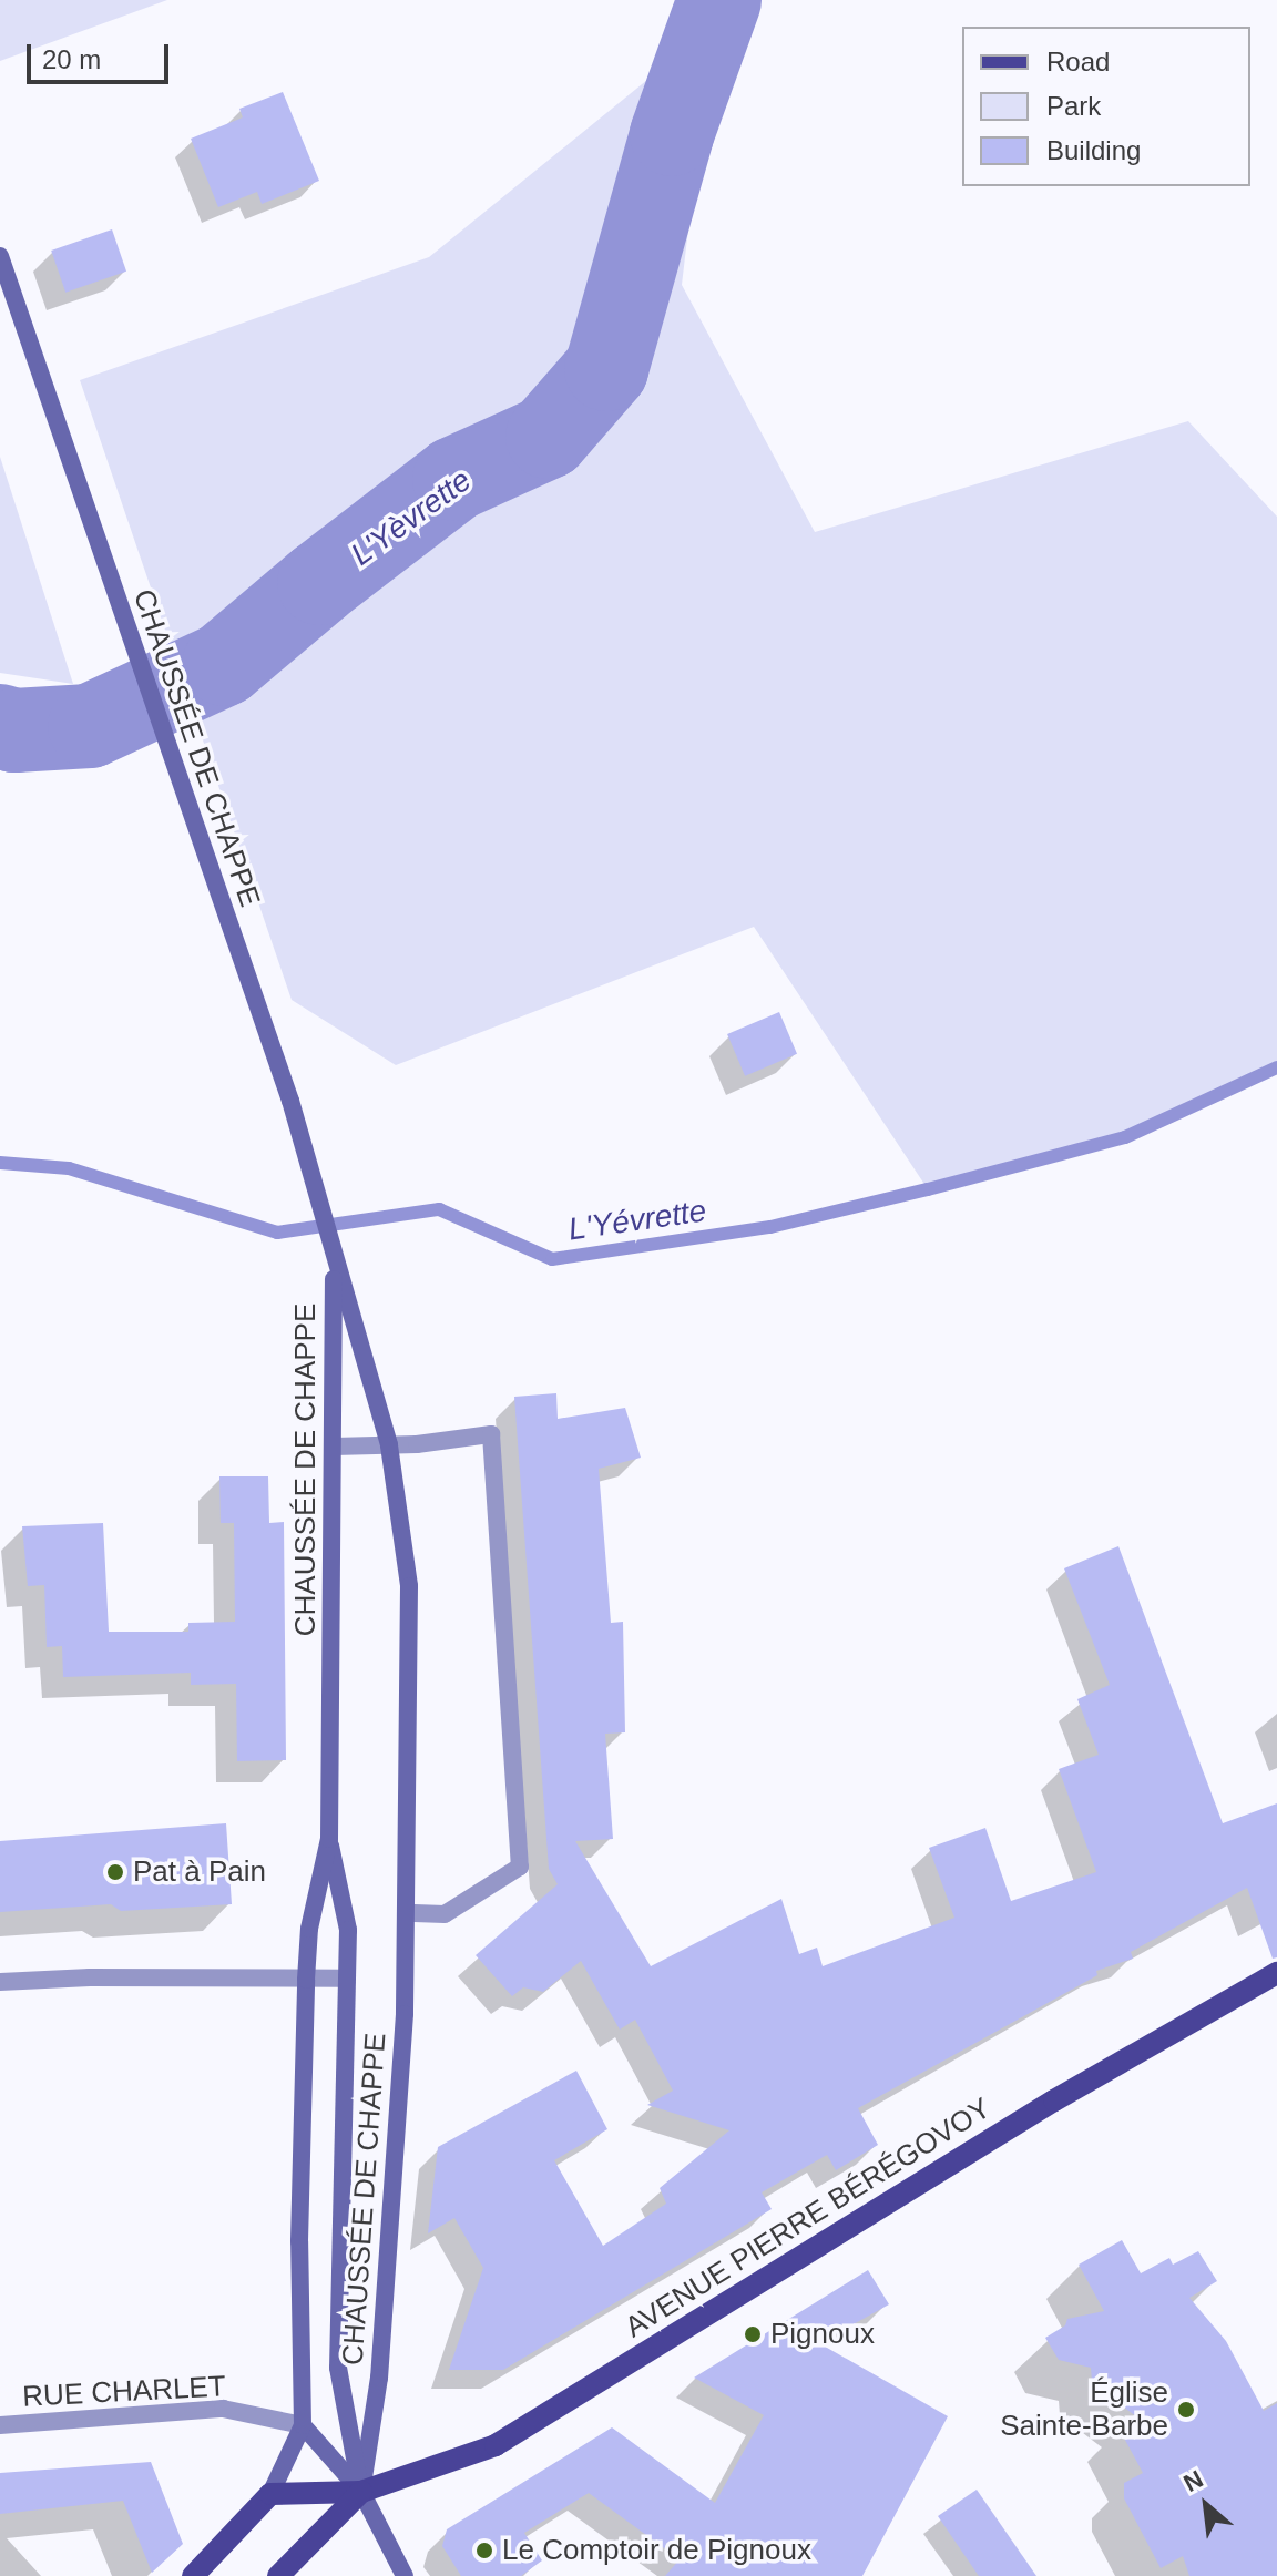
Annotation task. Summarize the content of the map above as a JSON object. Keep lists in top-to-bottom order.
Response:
{
  "streets": {
    "main road": ["CHAUSSÉE DE CHAPPE", "AVENUE PIERRE BÉRÉGOVOY"],
    "street": ["RUE CHARLET"]
  },
  "crossings": [
    ["CHAUSSÉE DE CHAPPE", "AVENUE PIERRE BÉRÉGOVOY"],
    ["CHAUSSÉE DE CHAPPE", "RUE CHARLET"]
  ],
  "water": ["L'Yèvrette", "L'Yévrette"],
  "places": [
    "Pat à Pain",
    "Pignoux",
    "Église Sainte-Barbe",
    "Le Comptoir de Pignoux"
  ],
  "legend": ["Road", "Park", "Building"],
  "scale_bar": "20 m",
  "north": "top left"
}
